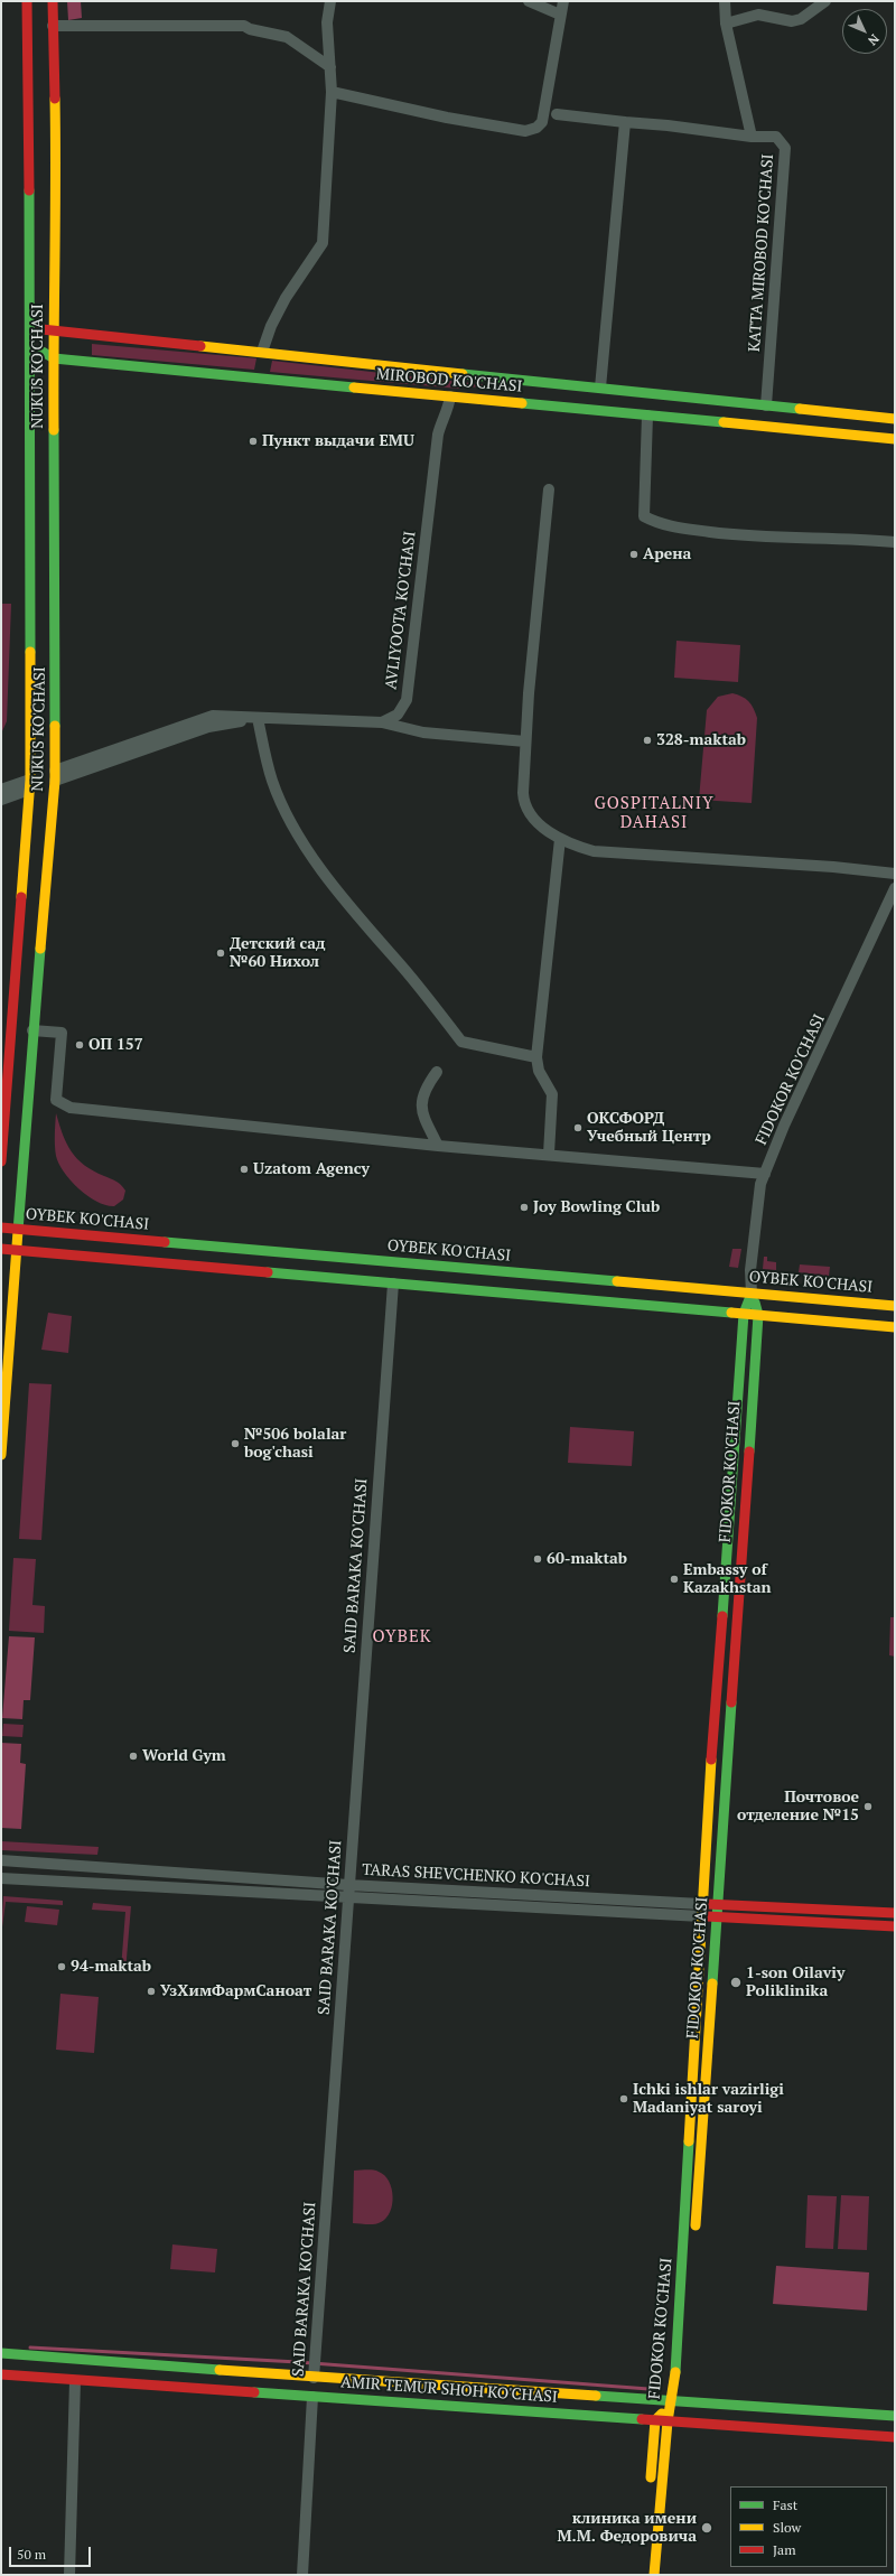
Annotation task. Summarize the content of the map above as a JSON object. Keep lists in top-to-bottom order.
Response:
{
  "streets": {
    "main road": [
      "NUKUS KO'CHASI",
      "MIROBOD KO'CHASI",
      "FIDOKOR KO'CHASI",
      "OYBEK KO'CHASI",
      "SAID BARAKA KO'CHASI",
      "TARAS SHEVCHENKO KO'CHASI",
      "AMIR TEMUR SHOH KO'CHASI"
    ],
    "street": ["KATTA MIROBOD KO'CHASI", "AVLIYOOTA KO'CHASI"]
  },
  "crossings": [
    ["KATTA MIROBOD KO'CHASI", "MIROBOD KO'CHASI"],
    ["NUKUS KO'CHASI", "MIROBOD KO'CHASI"],
    ["NUKUS KO'CHASI", "OYBEK KO'CHASI"],
    ["MIROBOD KO'CHASI", "AVLIYOOTA KO'CHASI"],
    ["FIDOKOR KO'CHASI", "OYBEK KO'CHASI"],
    ["FIDOKOR KO'CHASI", "TARAS SHEVCHENKO KO'CHASI"],
    ["FIDOKOR KO'CHASI", "AMIR TEMUR SHOH KO'CHASI"],
    ["SAID BARAKA KO'CHASI", "TARAS SHEVCHENKO KO'CHASI"],
    ["SAID BARAKA KO'CHASI", "AMIR TEMUR SHOH KO'CHASI"]
  ],
  "districts": ["GOSPITALNIY DAHASI", "OYBEK"],
  "places": [
    "Пункт выдачи EMU",
    "Арена",
    "328-maktab",
    "Детский сад №60 Нихол",
    "ОП 157",
    "ОКСФОРД Учебный Центр",
    "Uzatom Agency",
    "Joy Bowling Club",
    "№506 bolalar bog'chasi",
    "60-maktab",
    "Embassy of Kazakhstan",
    "World Gym",
    "Почтовое отделение №15",
    "94-maktab",
    "1-son Oilaviy Poliklinika",
    "УзХимФармСаноат",
    "Ichki ishlar vazirligi Madaniyat saroyi",
    "клиника имени М.М. Федоровича"
  ],
  "legend": ["Fast", "Slow", "Jam"],
  "scale_bar": "50 m",
  "north": "bottom right"
}
